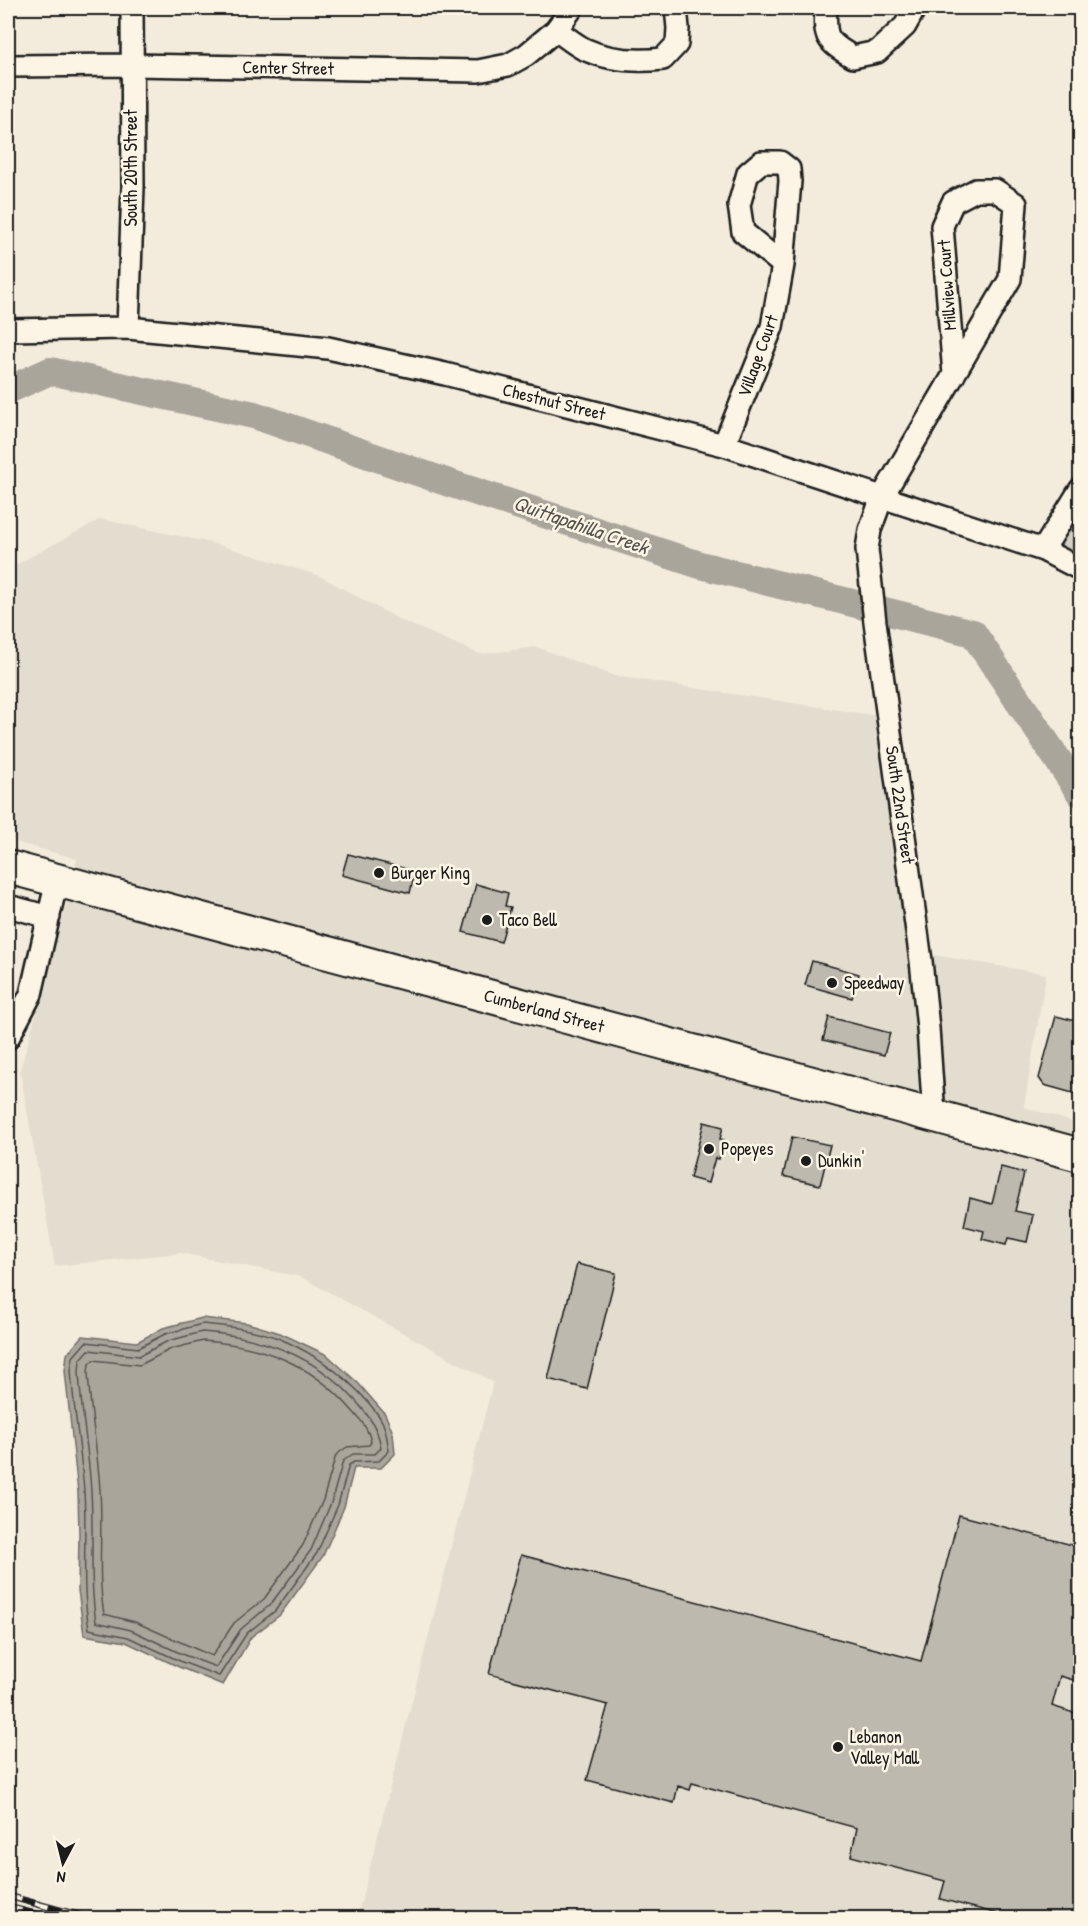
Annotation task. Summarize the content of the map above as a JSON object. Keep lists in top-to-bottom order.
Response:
{
  "streets": {
    "highway": ["Cumberland Street"],
    "street": [
      "Center Street",
      "South 20th Street",
      "Millview Court",
      "Village Court",
      "Chestnut Street",
      "South 22nd Street"
    ]
  },
  "crossings": [
    ["Center Street", "South 20th Street"],
    ["South 20th Street", "Chestnut Street"],
    ["Millview Court", "Chestnut Street"],
    ["Millview Court", "South 22nd Street"],
    ["Village Court", "Chestnut Street"],
    ["Chestnut Street", "South 22nd Street"],
    ["South 22nd Street", "Cumberland Street"]
  ],
  "water": ["Quittapahilla Creek"],
  "places": [
    "Burger King",
    "Taco Bell",
    "Speedway",
    "Popeyes",
    "Dunkin'",
    "Lebanon Valley Mall"
  ],
  "north": "bottom"
}
